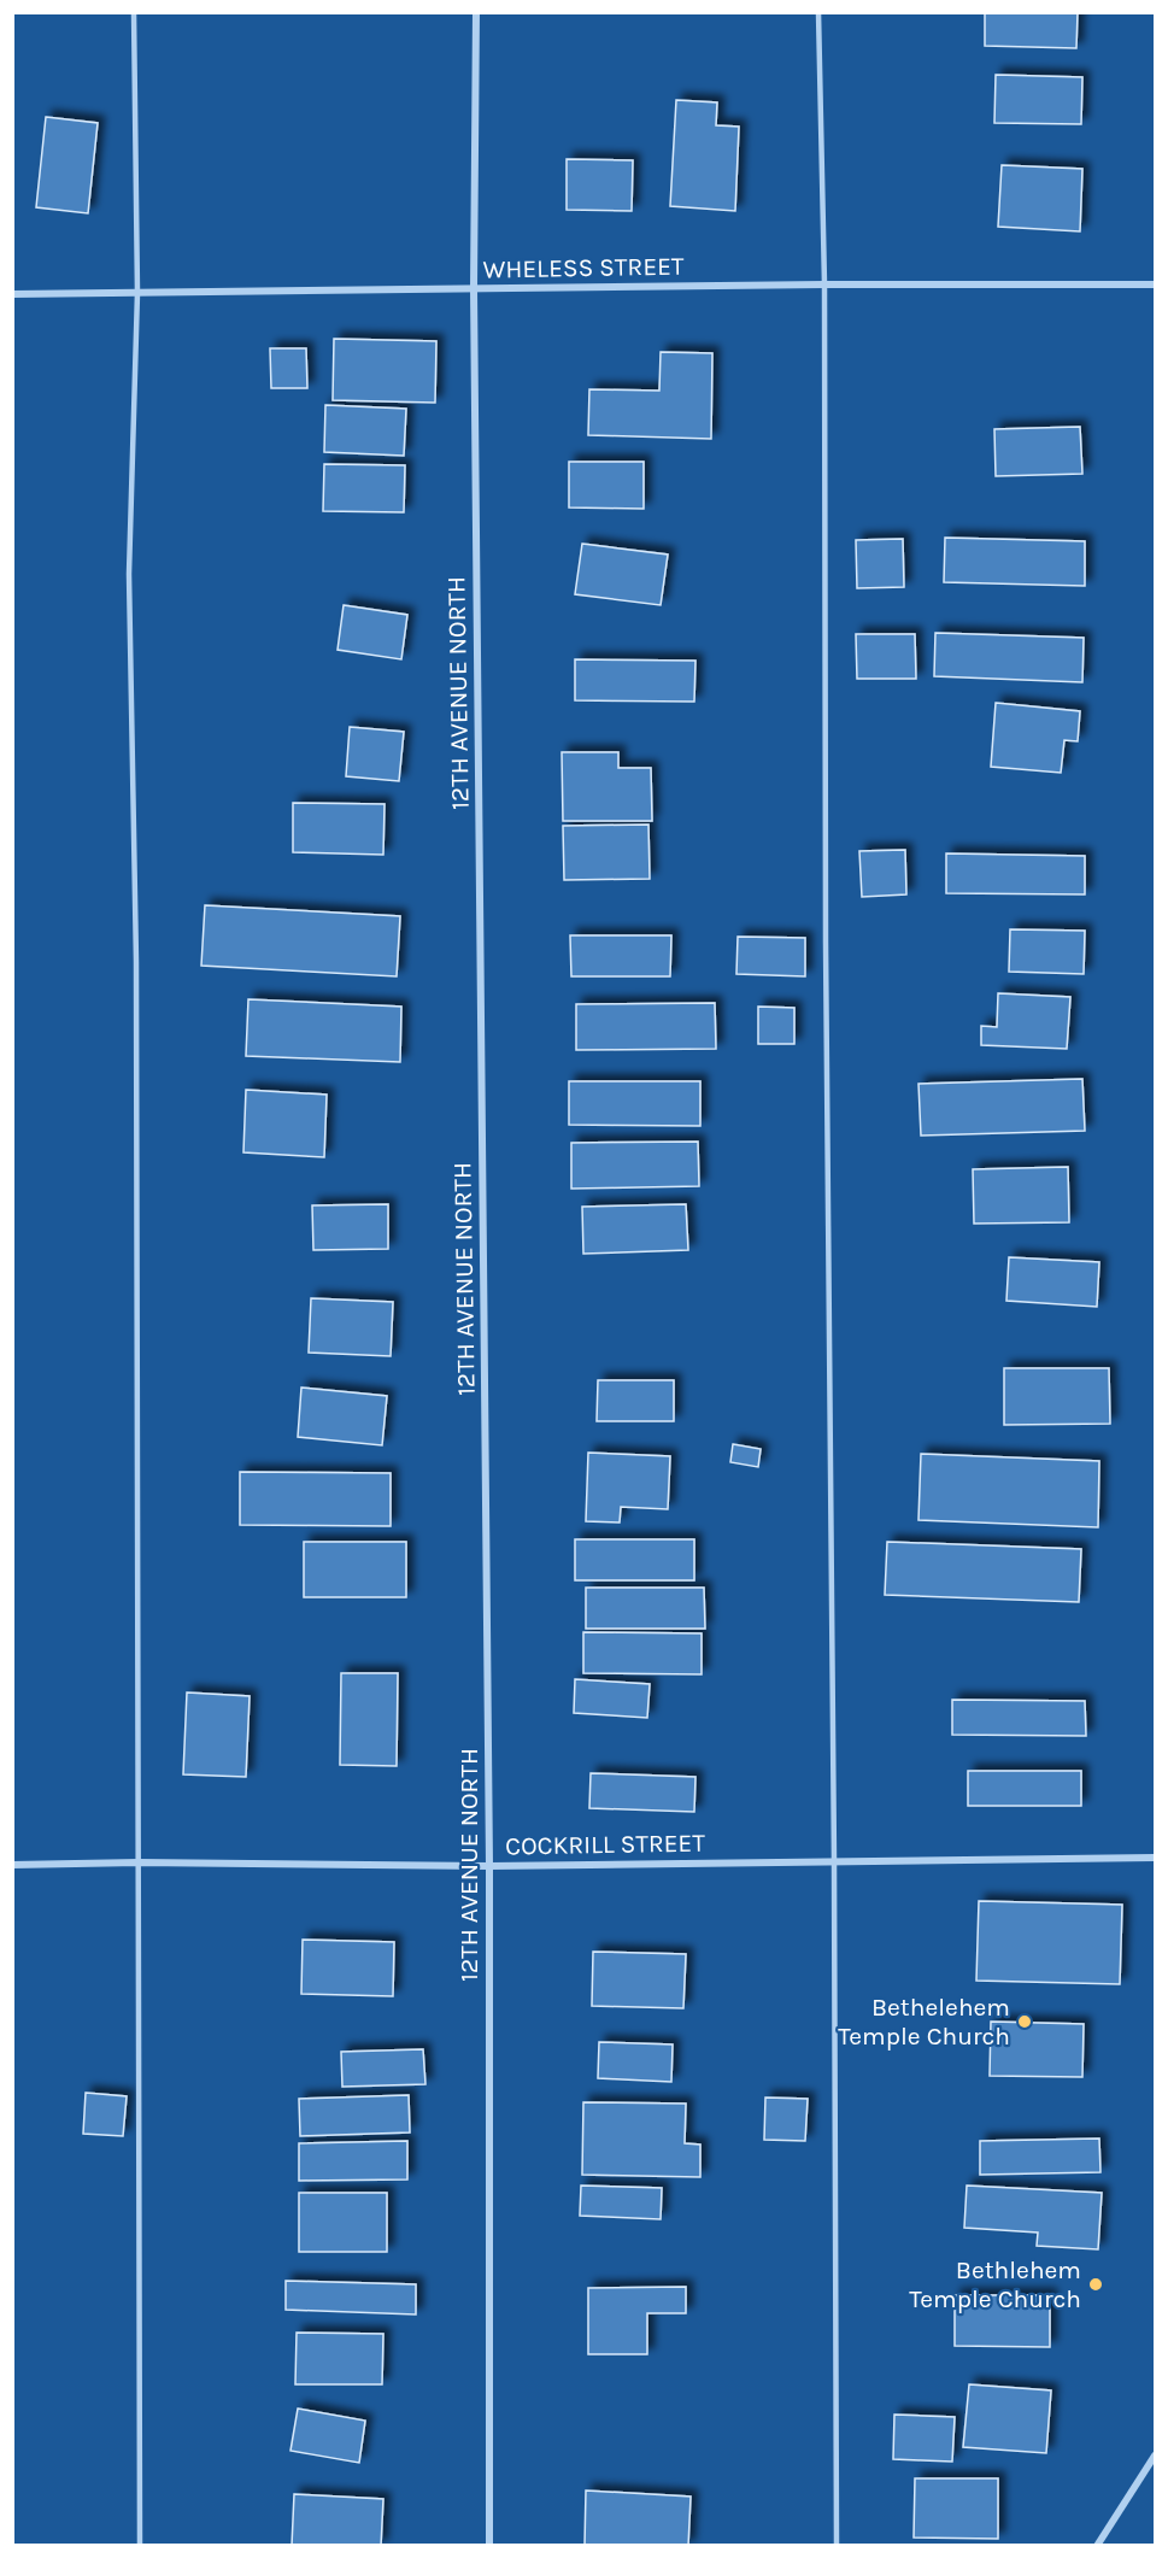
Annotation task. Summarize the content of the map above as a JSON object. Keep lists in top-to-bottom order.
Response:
{
  "streets": {
    "street": ["WHELESS STREET", "12TH AVENUE NORTH", "COCKRILL STREET"]
  },
  "crossings": [
    ["WHELESS STREET", "12TH AVENUE NORTH"],
    ["12TH AVENUE NORTH", "COCKRILL STREET"]
  ],
  "places": ["Bethelehem Temple Church", "Bethlehem Temple Church"]
}
